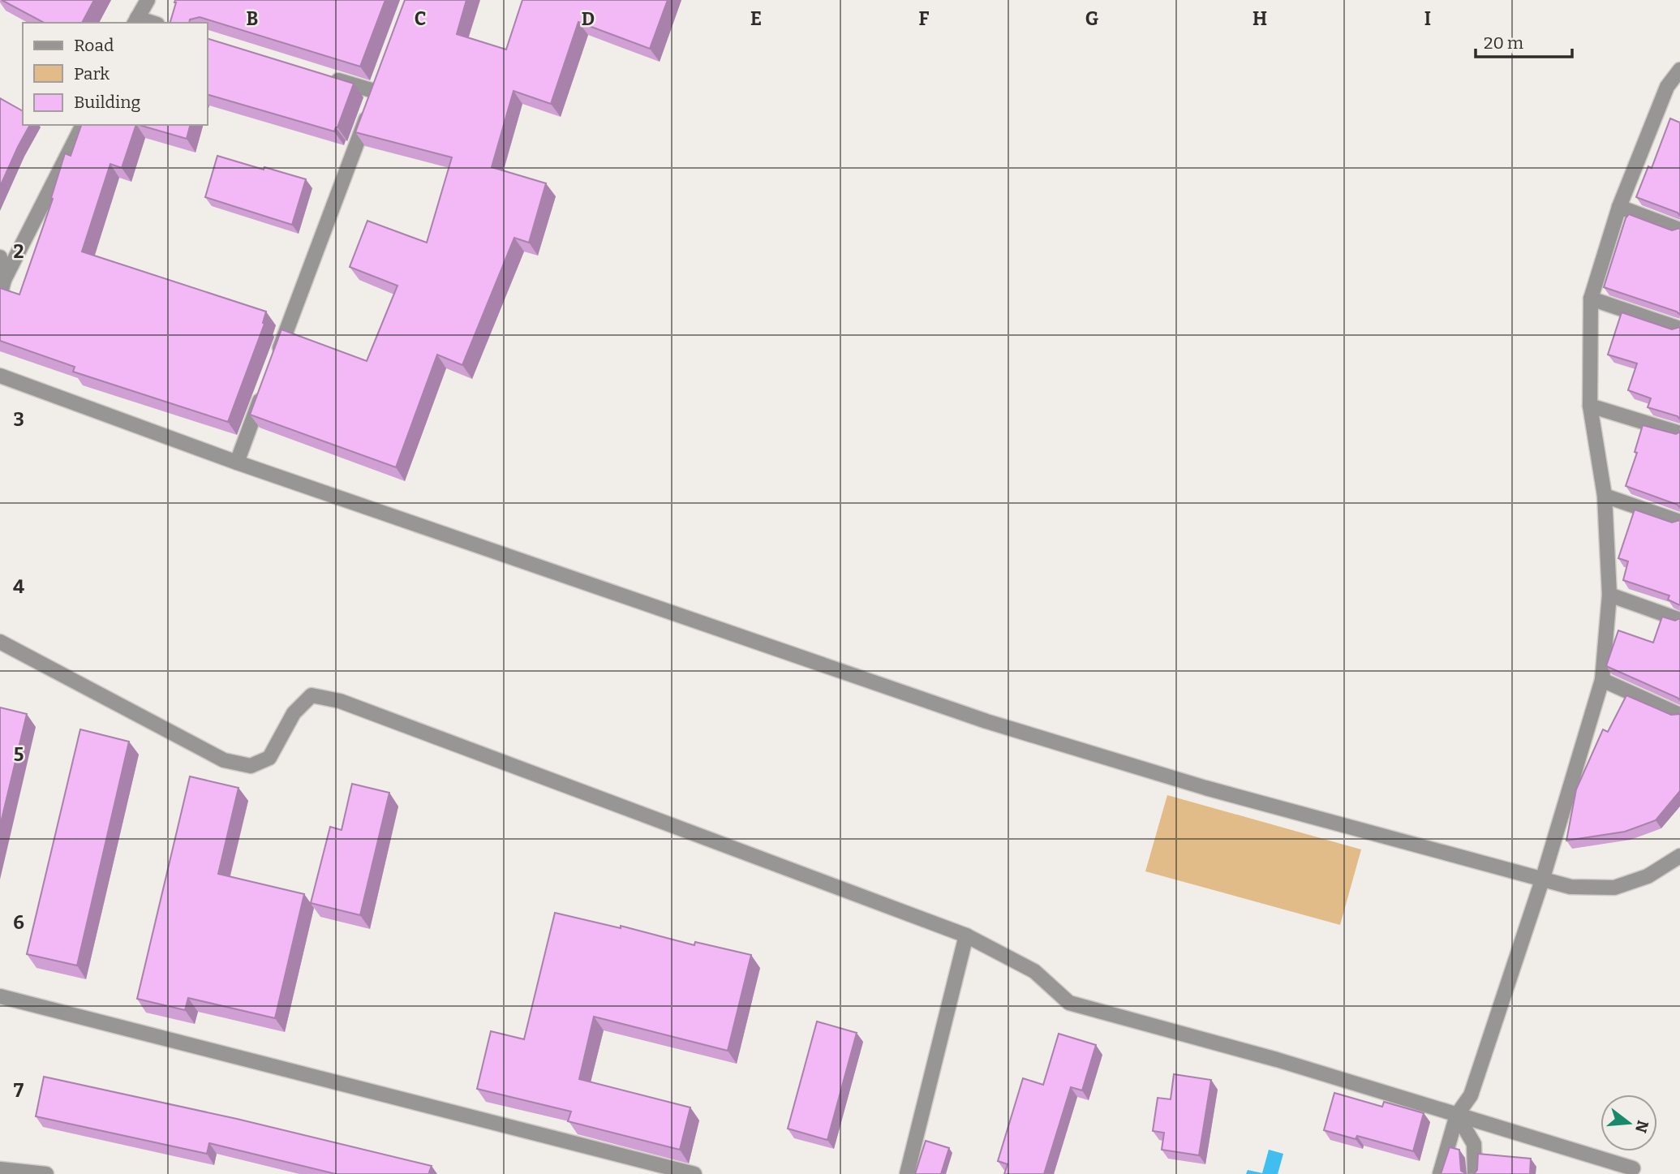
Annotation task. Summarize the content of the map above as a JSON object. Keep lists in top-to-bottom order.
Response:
{
  "legend": ["Road", "Park", "Building"],
  "scale_bar": "20 m",
  "north": "right",
  "grid": {
    "columns": [
      "B",
      "C",
      "D",
      "E",
      "F",
      "G",
      "H",
      "I"
    ],
    "rows": [
      "2",
      "3",
      "4",
      "5",
      "6",
      "7"
    ]
  }
}
